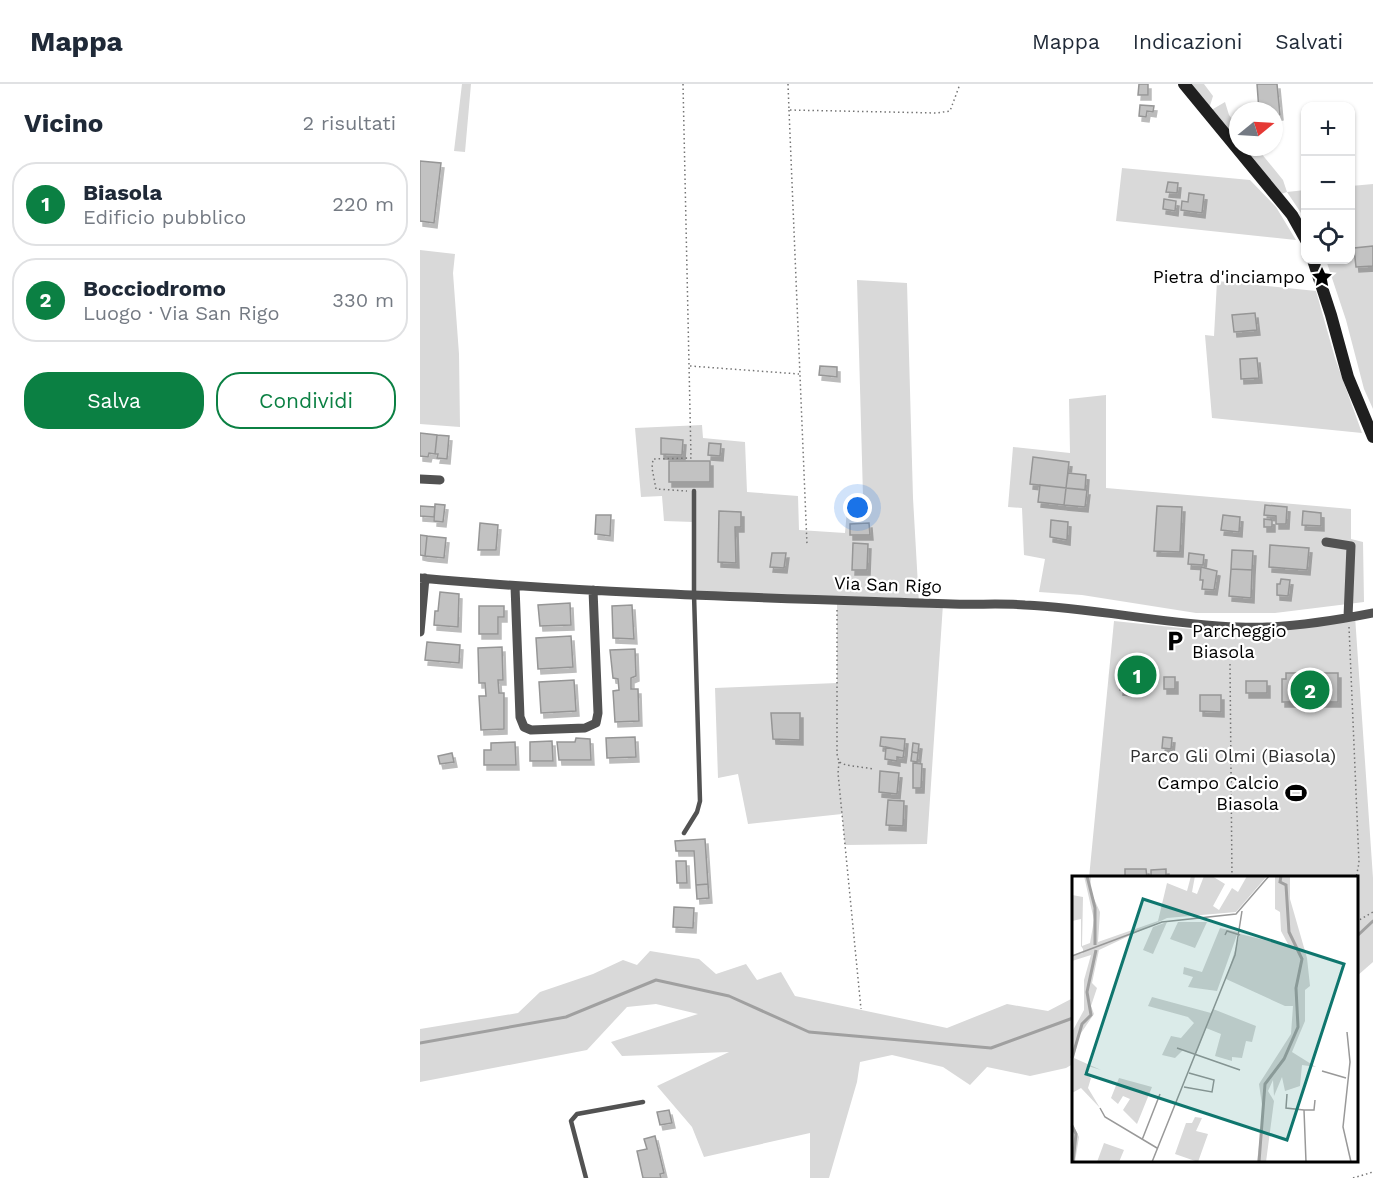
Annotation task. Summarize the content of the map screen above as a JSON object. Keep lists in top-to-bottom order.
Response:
{
  "streets": {
    "street": ["Via San Rigo"]
  },
  "parks": ["Parco Gli Olmi (Biasola)"],
  "places": {
    "place": ["Pietra d'inciampo"],
    "parking": ["Parcheggio Biasola"],
    "sports": ["Campo Calcio Biasola"]
  },
  "north": "right",
  "page": {
    "header": "Mappa",
    "nav": ["Mappa", "Indicazioni", "Salvati"],
    "heading": ["Vicino", "2 risultati"],
    "map_buttons": ["+", "−"],
    "list": [
      {
        "mark": "1",
        "name": "Biasola",
        "note": "Edificio pubblico",
        "value": "220 m"
      },
      {
        "mark": "2",
        "name": "Bocciodromo",
        "note": "Luogo · Via San Rigo",
        "value": "330 m"
      }
    ],
    "buttons": ["Salva", "Condividi"],
    "pins": ["1", "2"]
  }
}
